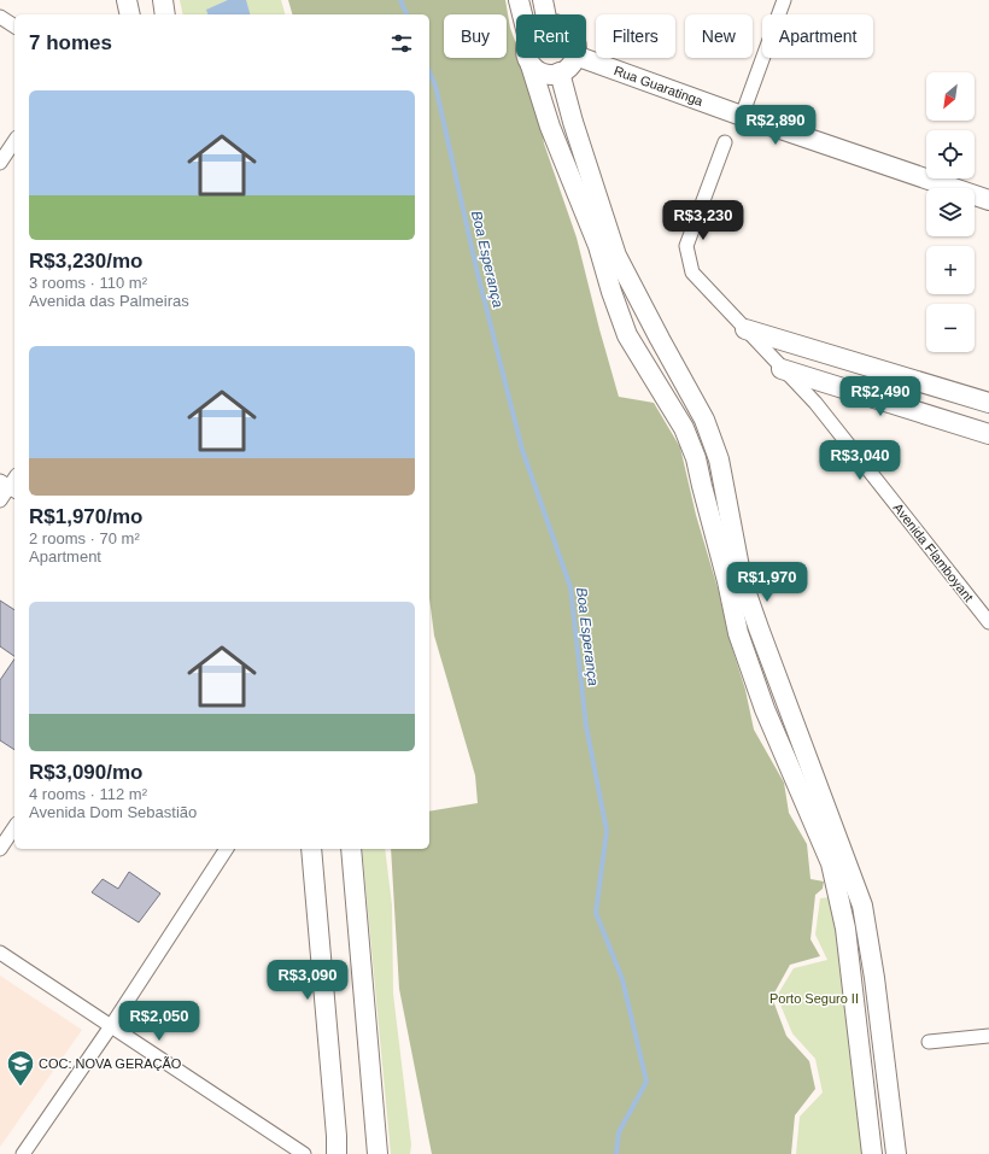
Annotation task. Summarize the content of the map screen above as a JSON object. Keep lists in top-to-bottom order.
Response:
{
  "streets": {
    "main road": ["Rua Guaratinga"],
    "street": ["Avenida Flamboyant"]
  },
  "water": ["Boa Esperança"],
  "parks": ["Porto Seguro II"],
  "places": {
    "school or university": ["COC: NOVA GERAÇÃO"]
  },
  "north": "bottom left",
  "page": {
    "chip": [
      "Buy",
      "Rent",
      "Filters",
      "New",
      "Apartment"
    ],
    "heading": "7 homes",
    "map_buttons": ["+", "−"],
    "list": [
      {
        "name": "R$3,230/mo",
        "note": "3 rooms · 110 m² · Avenida das Palmeiras"
      },
      {
        "name": "R$1,970/mo",
        "note": "2 rooms · 70 m² · Apartment"
      },
      {
        "name": "R$3,090/mo",
        "note": "4 rooms · 112 m² · Avenida Dom Sebastião"
      }
    ],
    "price": [
      "R$2,890",
      "R$3,230",
      "R$2,490",
      "R$3,040",
      "R$1,970",
      "R$3,090",
      "R$2,050"
    ]
  }
}
